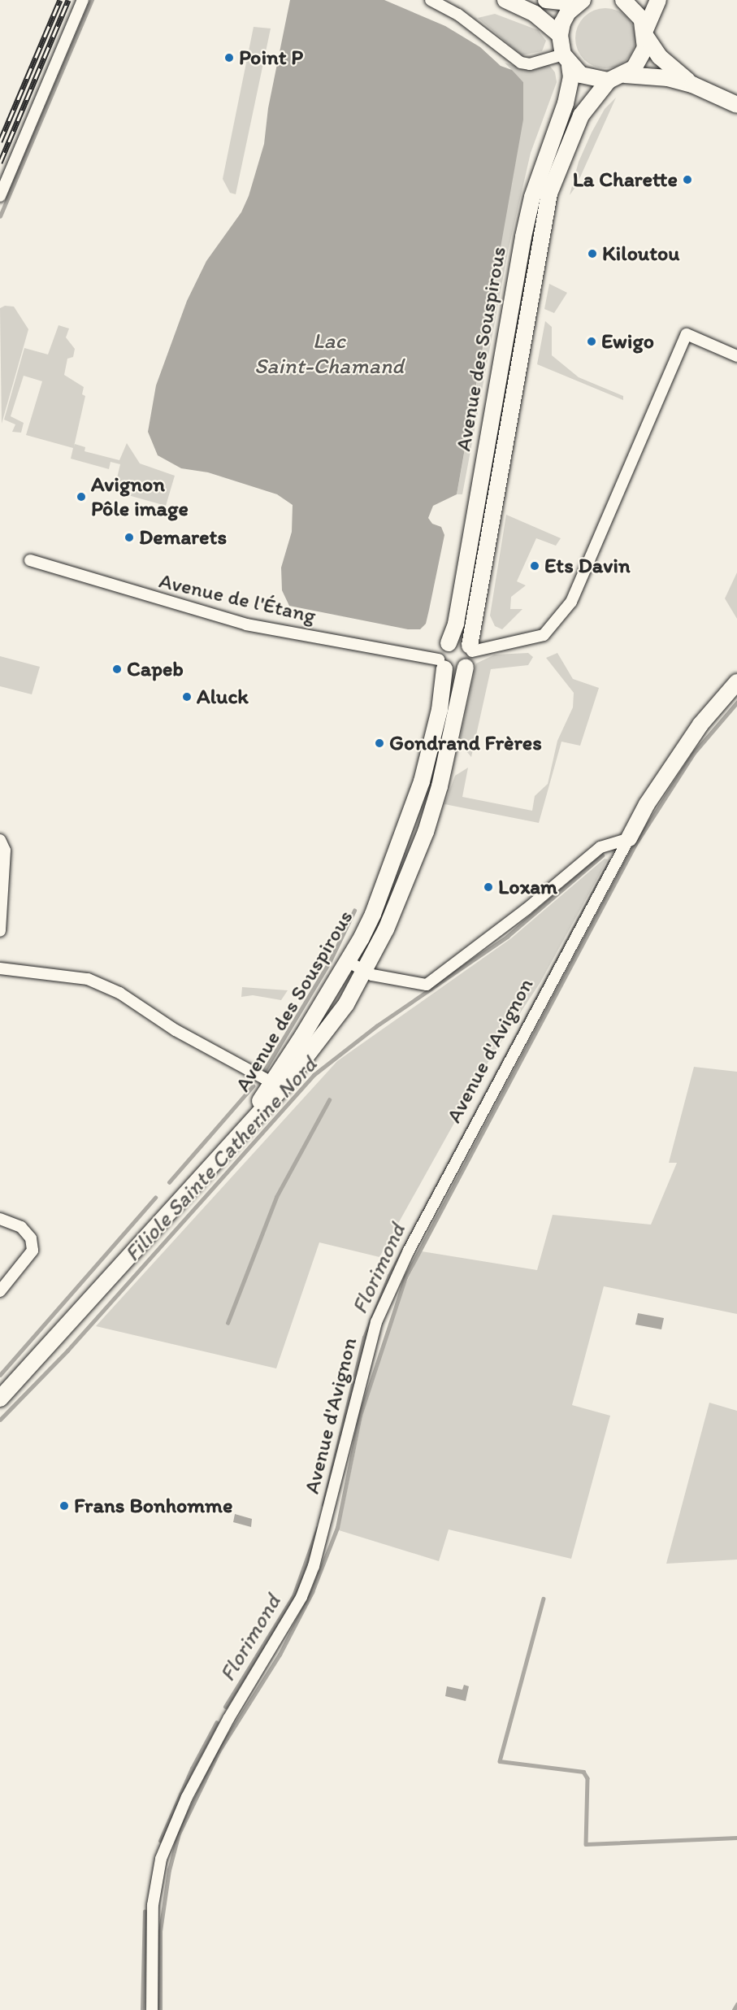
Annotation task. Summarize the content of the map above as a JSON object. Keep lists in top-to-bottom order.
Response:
{
  "streets": {
    "main road": ["Avenue des Souspirous", "Avenue d'Avignon"],
    "street": ["Avenue de l'Étang"]
  },
  "crossings": [
    ["Avenue des Souspirous", "Avenue de l'Étang"]
  ],
  "water": ["Lac Saint-Chamand", "Filiole Sainte Catherine Nord", "Florimond"],
  "places": [
    "Point P",
    "La Charette",
    "Kiloutou",
    "Ewigo",
    "Avignon Pôle image",
    "Demarets",
    "Ets Davin",
    "Capeb",
    "Aluck",
    "Gondrand Frères",
    "Loxam",
    "Frans Bonhomme"
  ]
}
